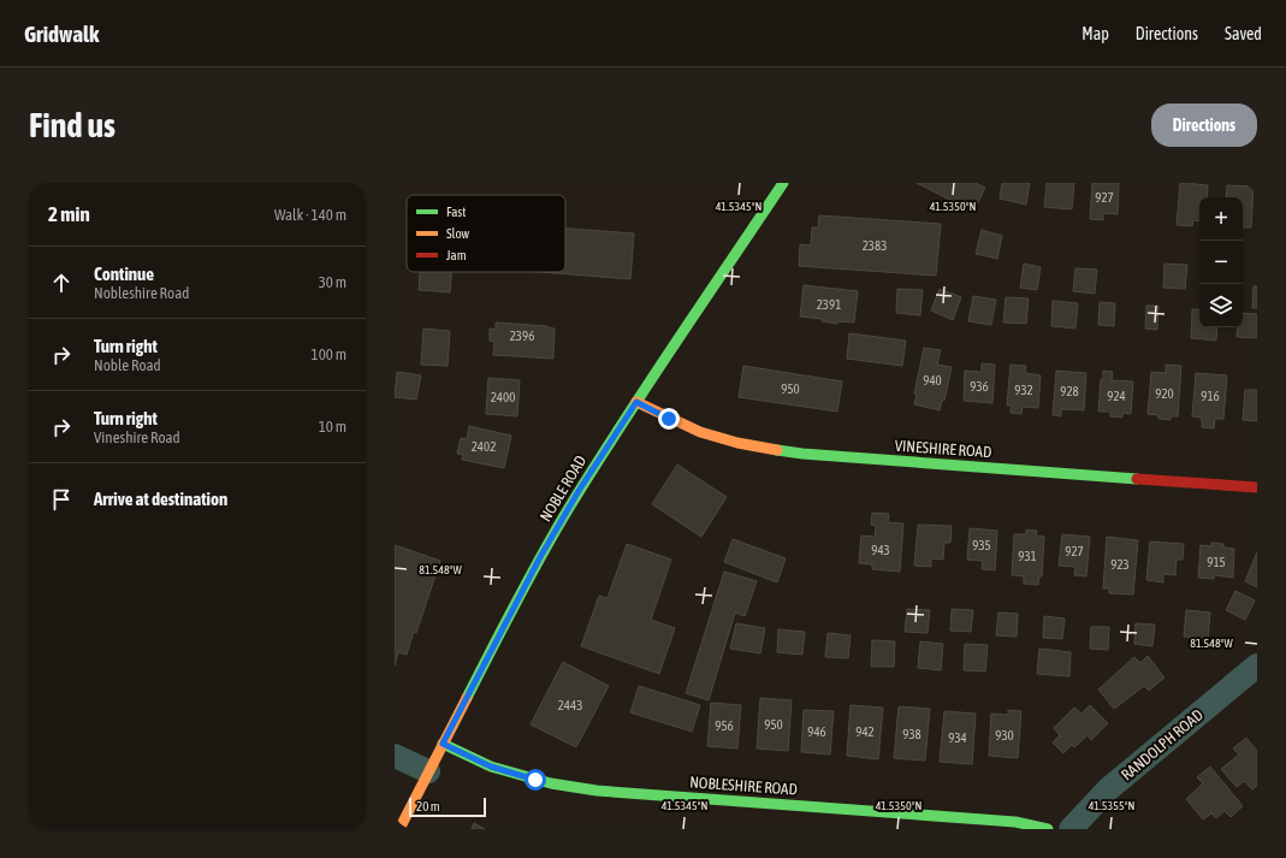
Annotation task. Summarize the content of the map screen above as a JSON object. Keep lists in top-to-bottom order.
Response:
{
  "streets": {
    "street": [
      "VINESHIRE ROAD",
      "NOBLE ROAD",
      "RANDOLPH ROAD",
      "NOBLESHIRE ROAD"
    ]
  },
  "crossings": [
    ["VINESHIRE ROAD", "NOBLE ROAD"],
    ["NOBLE ROAD", "NOBLESHIRE ROAD"]
  ],
  "house_numbers": [
    "927",
    "2383",
    "2391",
    "2396",
    "940",
    "936",
    "950",
    "932",
    "928",
    "920",
    "924",
    "916",
    "2400",
    "2402",
    "935",
    "943",
    "927",
    "931",
    "915",
    "923",
    "2443",
    "950",
    "956",
    "946",
    "942",
    "938",
    "930",
    "934"
  ],
  "legend": ["Fast", "Slow", "Jam"],
  "scale_bar": "20 m",
  "page": {
    "header": "Gridwalk",
    "nav": ["Map", "Directions", "Saved"],
    "buttons": "Directions",
    "title": "Find us",
    "heading": ["2 min", "Walk · 140 m"],
    "map_buttons": ["+", "−"],
    "list": [
      ["Continue", "Nobleshire Road", "30 m"],
      ["Turn right", "Noble Road", "100 m"],
      ["Turn right", "Vineshire Road", "10 m"],
      "Arrive at destination"
    ],
    "scale": "20 m"
  },
  "coordinates": [
    "41.5345°N",
    "41.5350°N",
    "81.548°W",
    "41.5355°N"
  ]
}
